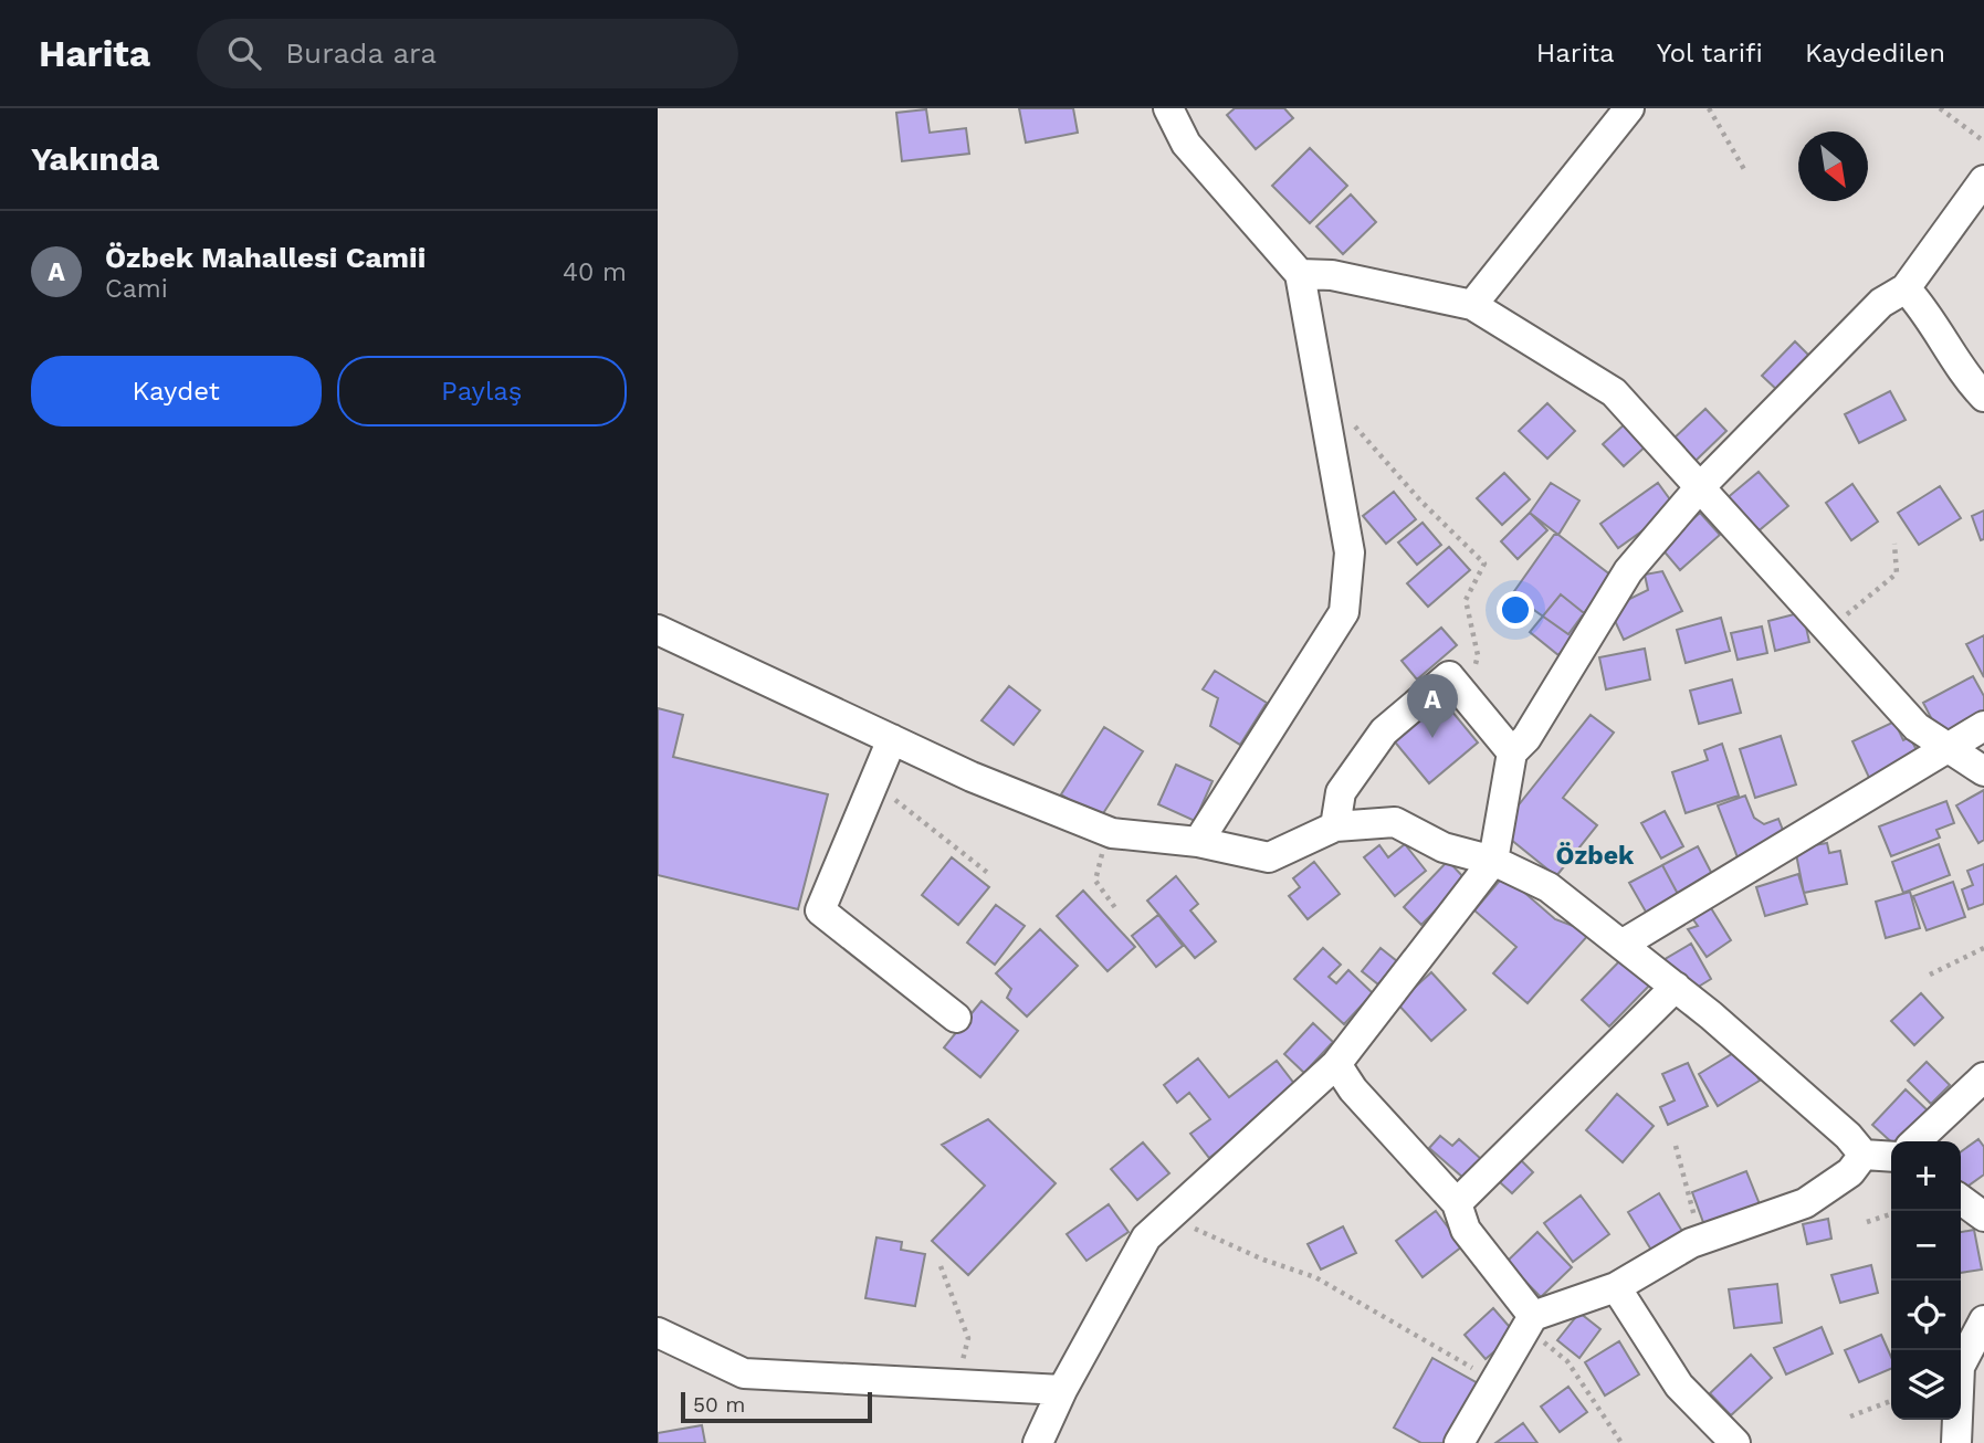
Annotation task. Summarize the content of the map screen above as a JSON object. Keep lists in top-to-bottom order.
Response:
{
  "districts": ["Özbek"],
  "scale_bar": "50 m",
  "north": "bottom right",
  "page": {
    "header": "Harita",
    "search": "Burada ara",
    "nav": ["Harita", "Yol tarifi", "Kaydedilen"],
    "heading": "Yakında",
    "list": [
      {
        "mark": "A",
        "name": "Özbek Mahallesi Camii",
        "note": "Cami",
        "value": "40 m"
      }
    ],
    "buttons": ["Kaydet", "Paylaş"],
    "pins": "A",
    "map_buttons": ["+", "−"],
    "scale": "50 m"
  }
}
